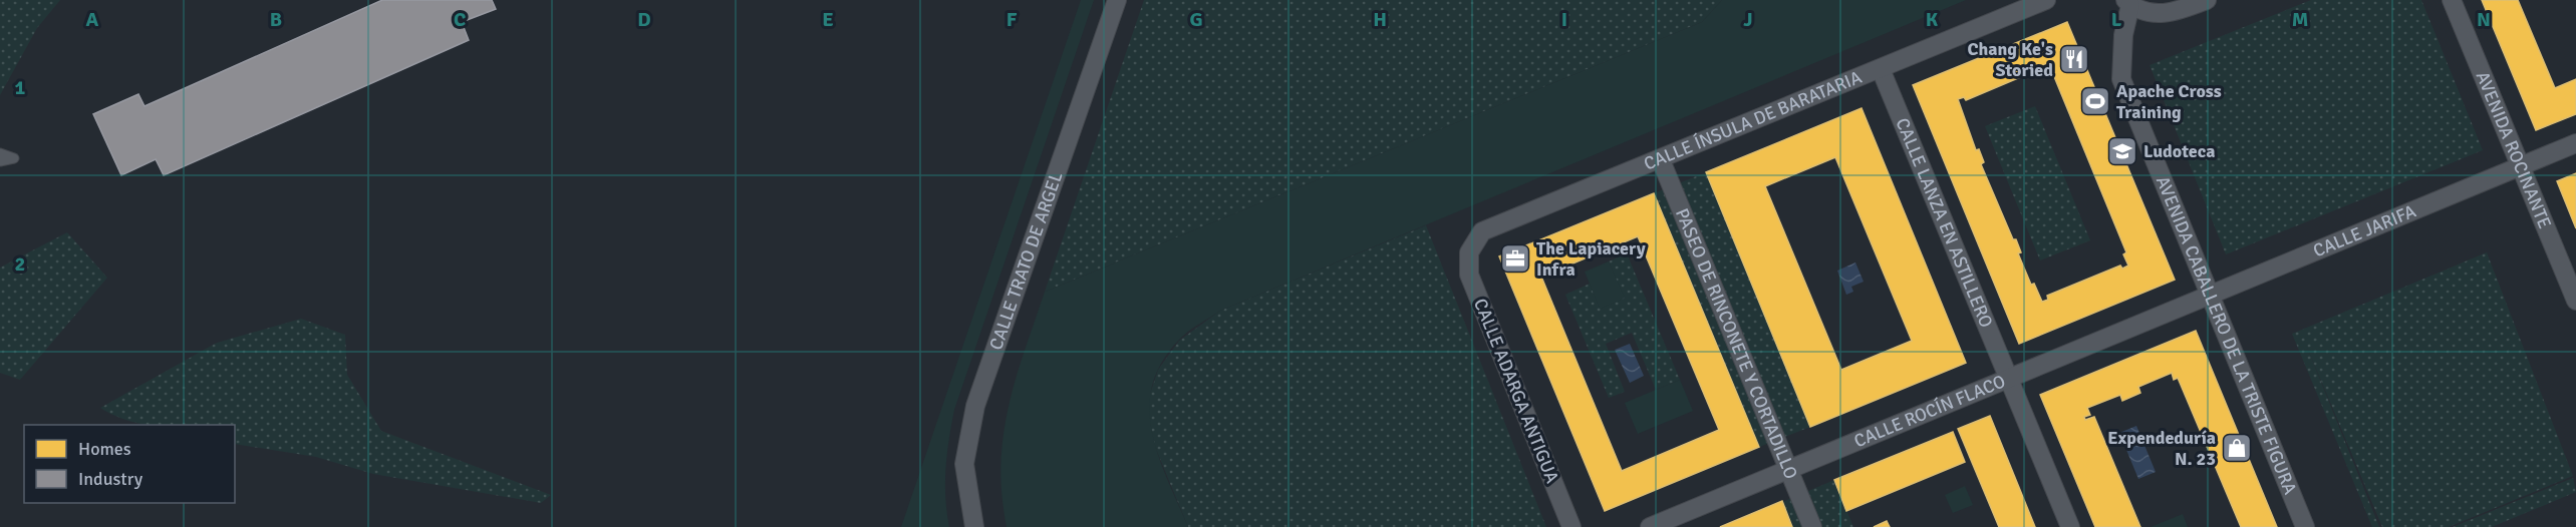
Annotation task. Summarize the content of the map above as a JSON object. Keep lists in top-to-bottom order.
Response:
{
  "streets": {
    "street": [
      "CALLE ÍNSULA DE BARATARIA",
      "AVENIDA ROCINANTE",
      "CALLE LANZA EN ASTILLERO",
      "CALLE JARIFA",
      "CALLE TRATO DE ARGEL",
      "AVENIDA CABALLERO DE LA TRISTE FIGURA",
      "PASEO DE RINCONETE Y CORTADILLO",
      "CALLE ADARGA ANTIGUA",
      "CALLE ROCÍN FLACO"
    ]
  },
  "crossings": [
    ["CALLE ÍNSULA DE BARATARIA", "CALLE LANZA EN ASTILLERO"],
    ["CALLE ÍNSULA DE BARATARIA", "PASEO DE RINCONETE Y CORTADILLO"],
    ["CALLE ÍNSULA DE BARATARIA", "CALLE ADARGA ANTIGUA"],
    ["AVENIDA ROCINANTE", "CALLE JARIFA"],
    ["CALLE LANZA EN ASTILLERO", "CALLE ROCÍN FLACO"],
    ["CALLE JARIFA", "AVENIDA CABALLERO DE LA TRISTE FIGURA"],
    ["CALLE JARIFA", "CALLE ROCÍN FLACO"],
    ["AVENIDA CABALLERO DE LA TRISTE FIGURA", "CALLE ROCÍN FLACO"],
    ["PASEO DE RINCONETE Y CORTADILLO", "CALLE ROCÍN FLACO"]
  ],
  "places": {
    "restaurant": ["Chang Ke's Storied"],
    "sports": ["Apache Cross Training"],
    "school or university": ["Ludoteca"],
    "office": ["The Lapiacery Infra"],
    "shop": ["Expendeduría N. 23"]
  },
  "legend": ["Homes", "Industry"],
  "grid": {
    "columns": [
      "A",
      "B",
      "C",
      "D",
      "E",
      "F",
      "G",
      "H",
      "I",
      "J",
      "K",
      "L",
      "M",
      "N"
    ],
    "rows": ["1", "2"]
  }
}
